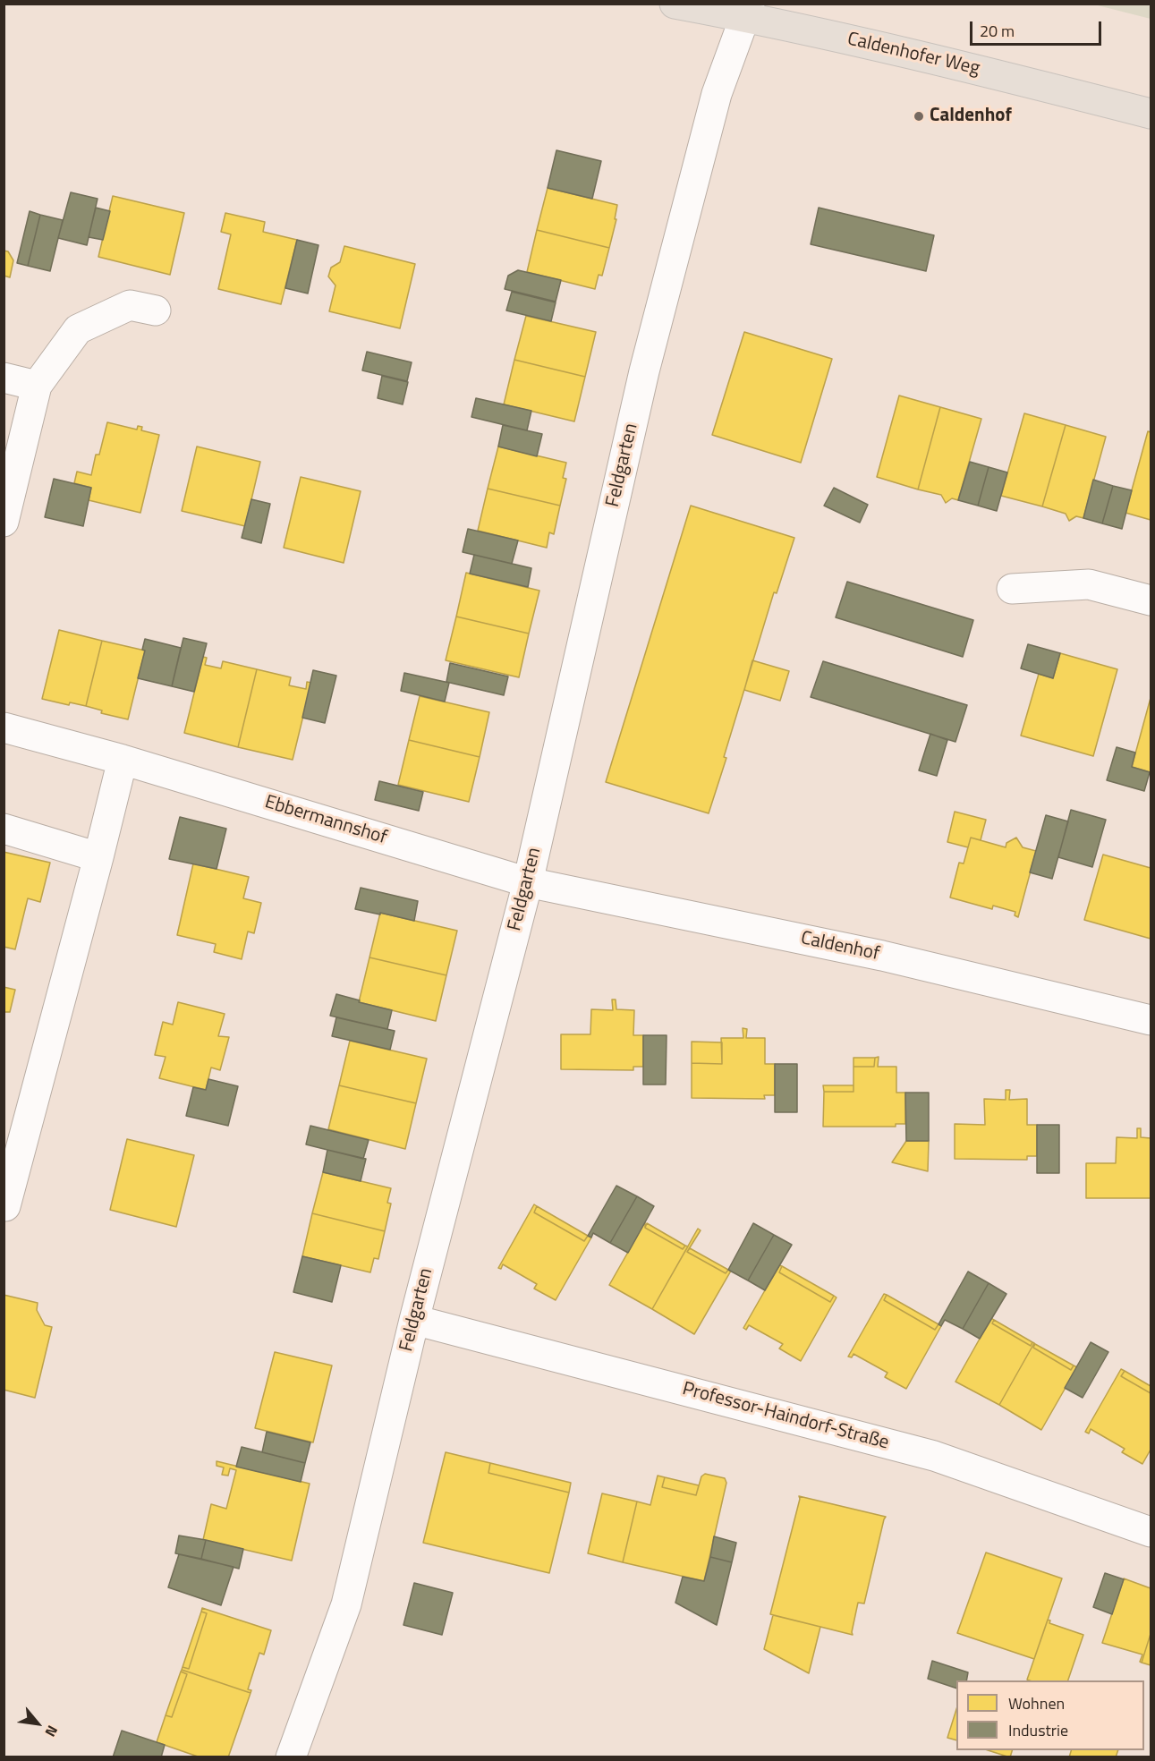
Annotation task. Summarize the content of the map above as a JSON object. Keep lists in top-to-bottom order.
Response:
{
  "streets": {
    "main road": ["Caldenhofer Weg"],
    "street": [
      "Feldgarten",
      "Ebbermannshof",
      "Caldenhof",
      "Professor-Haindorf-Straße"
    ]
  },
  "crossings": [
    ["Caldenhofer Weg", "Feldgarten"],
    ["Feldgarten", "Ebbermannshof"],
    ["Feldgarten", "Caldenhof"],
    ["Feldgarten", "Professor-Haindorf-Straße"],
    ["Ebbermannshof", "Caldenhof"]
  ],
  "places": ["Caldenhof"],
  "legend": ["Wohnen", "Industrie"],
  "scale_bar": "20 m",
  "north": "bottom right"
}
